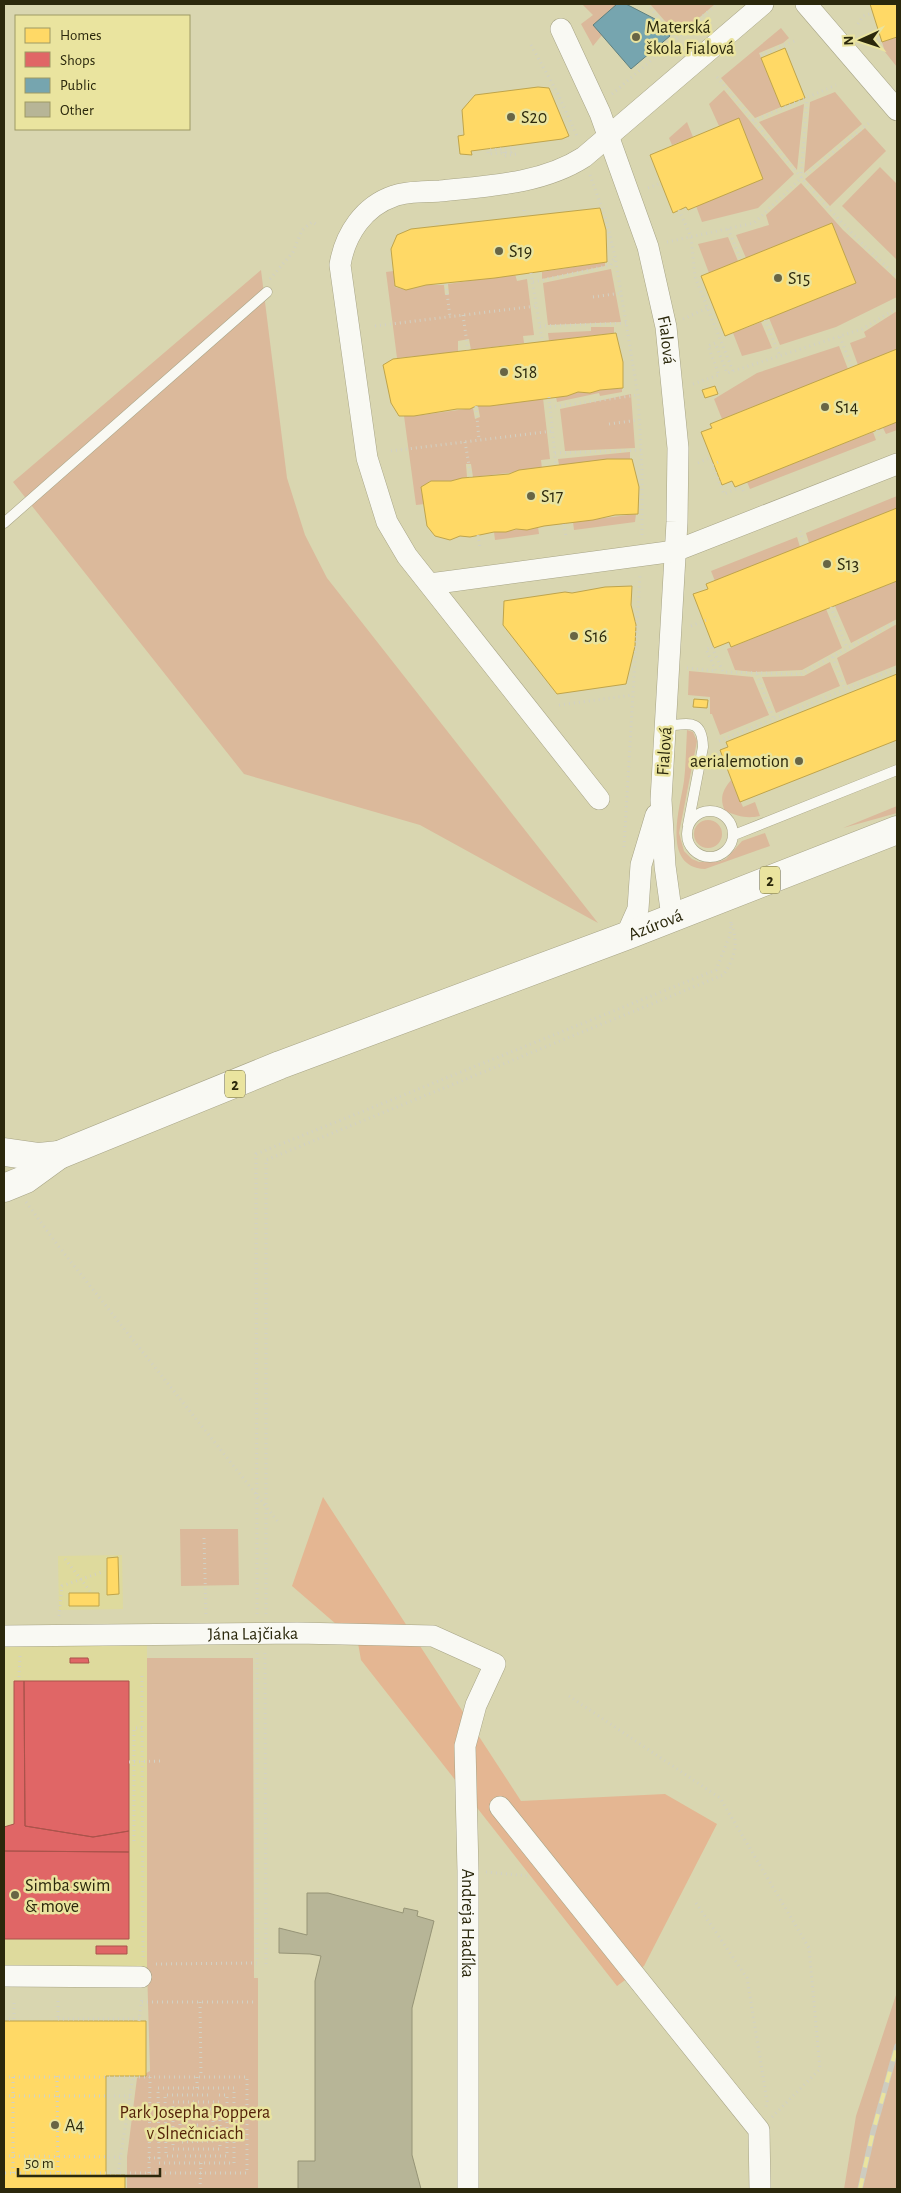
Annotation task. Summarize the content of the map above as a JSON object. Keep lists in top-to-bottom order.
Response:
{
  "streets": {
    "main road": ["2", "Azúrová"],
    "street": ["Fialová", "Jána Lajčiaka", "Andreja Hadíka"]
  },
  "crossings": [
    ["Fialová", "Azúrová"],
    ["2", "Azúrová"],
    ["Jána Lajčiaka", "Andreja Hadíka"]
  ],
  "parks": ["Park Josepha Poppera v Slnečniciach"],
  "places": [
    "Materská škola Fialová",
    "S20",
    "S19",
    "S15",
    "S18",
    "S14",
    "S17",
    "S13",
    "S16",
    "aerialemotion",
    "Simba swim & move",
    "A4"
  ],
  "legend": [
    "Homes",
    "Shops",
    "Public",
    "Other"
  ],
  "scale_bar": "50 m",
  "north": "left"
}
